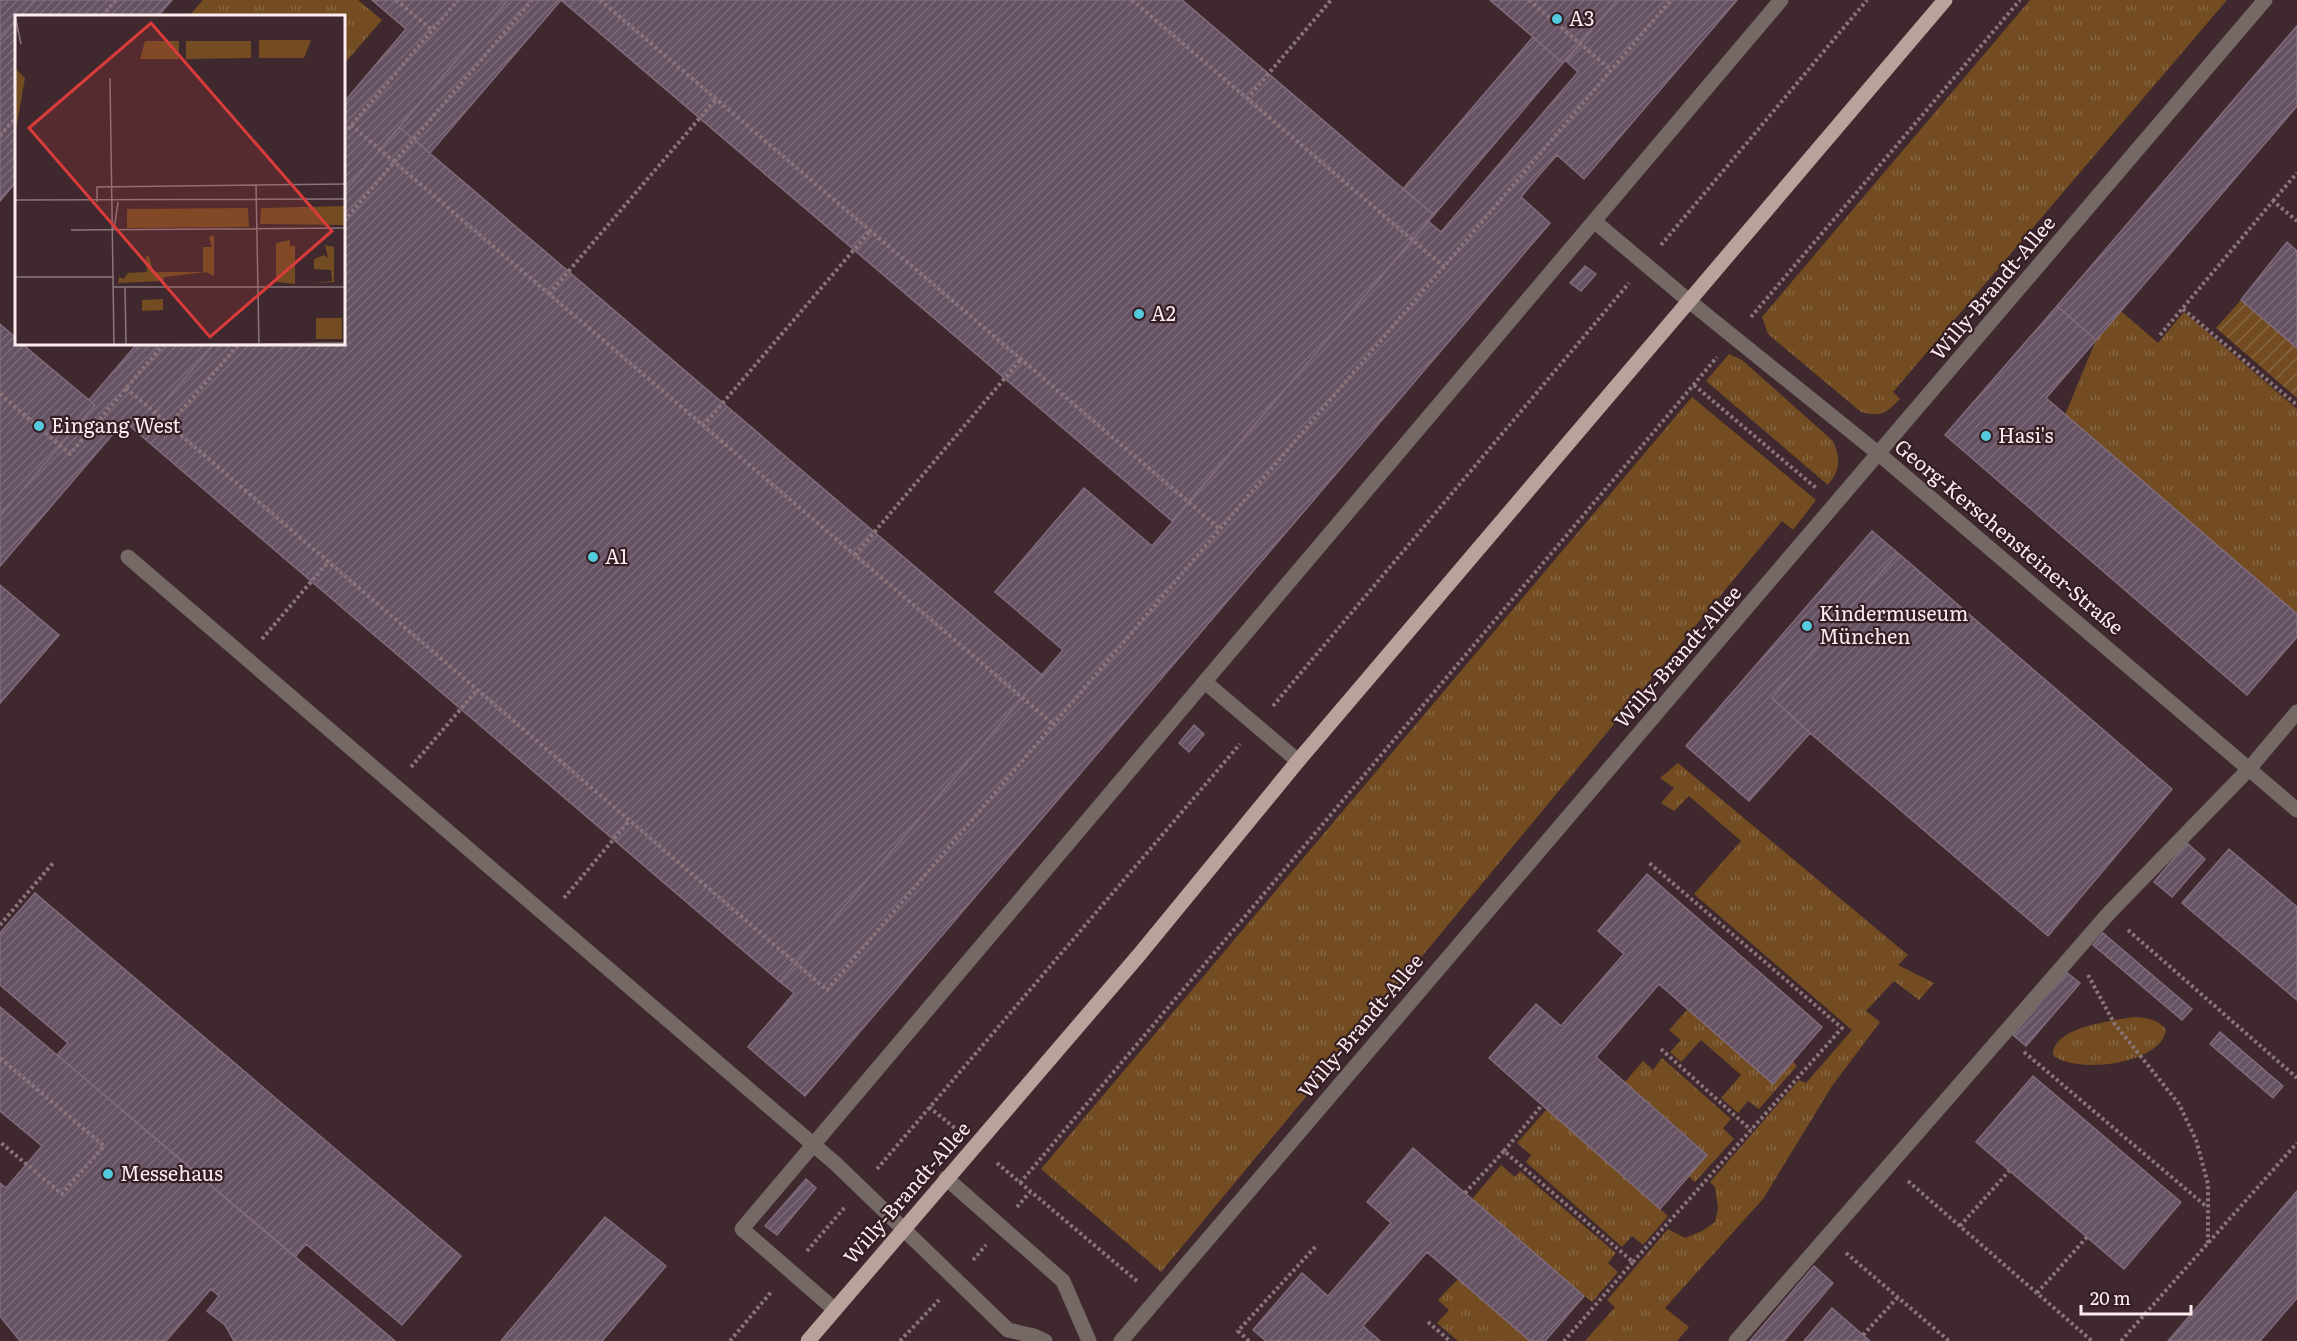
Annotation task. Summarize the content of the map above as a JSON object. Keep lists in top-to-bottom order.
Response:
{
  "streets": {
    "main road": ["Willy-Brandt-Allee"],
    "street": ["Georg-Kerschensteiner-Straße"]
  },
  "crossings": [
    ["Willy-Brandt-Allee", "Georg-Kerschensteiner-Straße"]
  ],
  "places": [
    "A3",
    "A2",
    "Eingang West",
    "Hasi's",
    "A1",
    "Kindermuseum München",
    "Messehaus"
  ],
  "scale_bar": "20 m"
}
